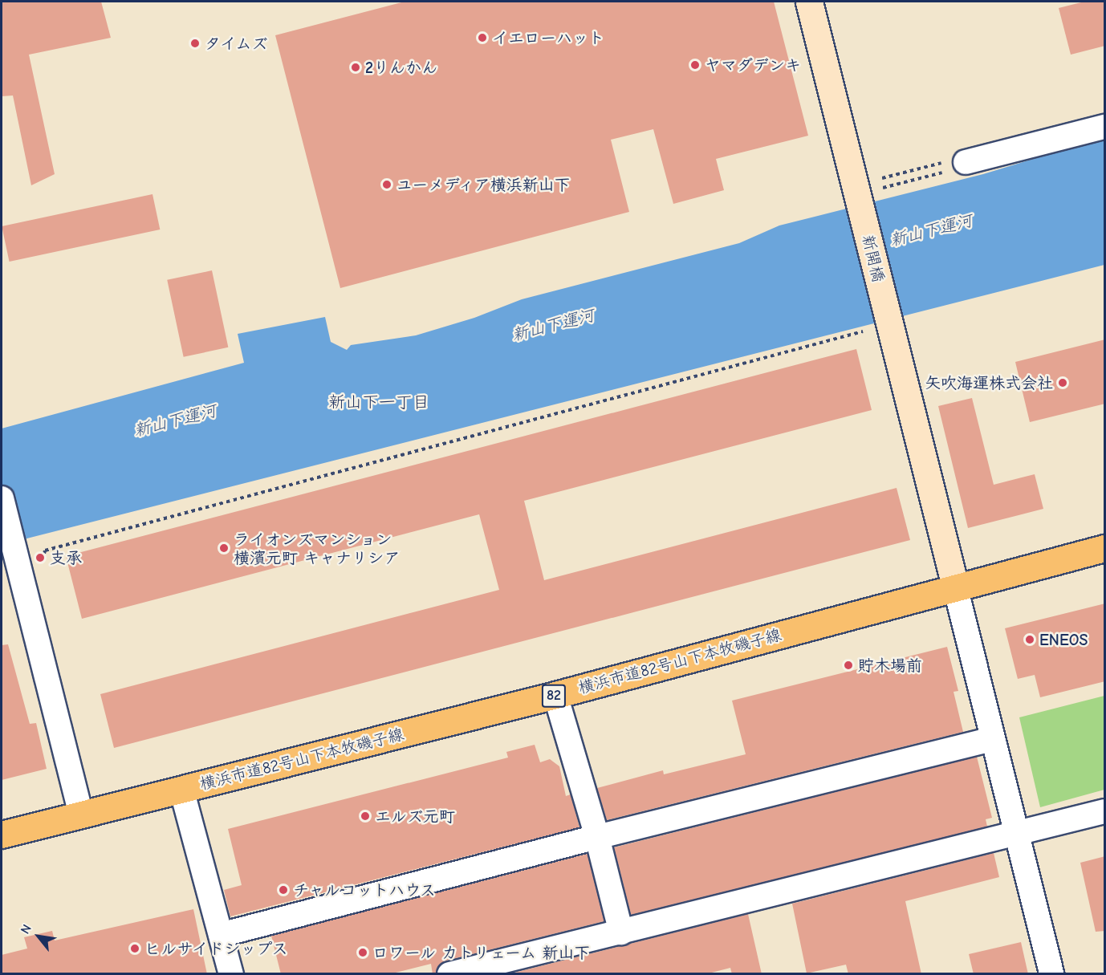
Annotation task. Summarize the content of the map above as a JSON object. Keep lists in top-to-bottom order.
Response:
{
  "streets": {
    "main road": ["横浜市道82号山下本牧磯子線", "82"],
    "street": ["新開橋"]
  },
  "crossings": [
    ["新開橋", "横浜市道82号山下本牧磯子線"]
  ],
  "districts": ["新山下一丁目"],
  "water": ["新山下運河"],
  "places": [
    "イエローハット",
    "タイムズ",
    "ヤマダデンキ",
    "2りんかん",
    "ユーメディア横浜新山下",
    "矢吹海運株式会社",
    "ライオンズマンション 横濱元町 キャナリシア",
    "支承",
    "ENEOS",
    "貯木場前",
    "エルズ元町",
    "チャルコットハウス",
    "ヒルサイドシップス",
    "ロワール カトリェーム 新山下"
  ],
  "north": "top left"
}
